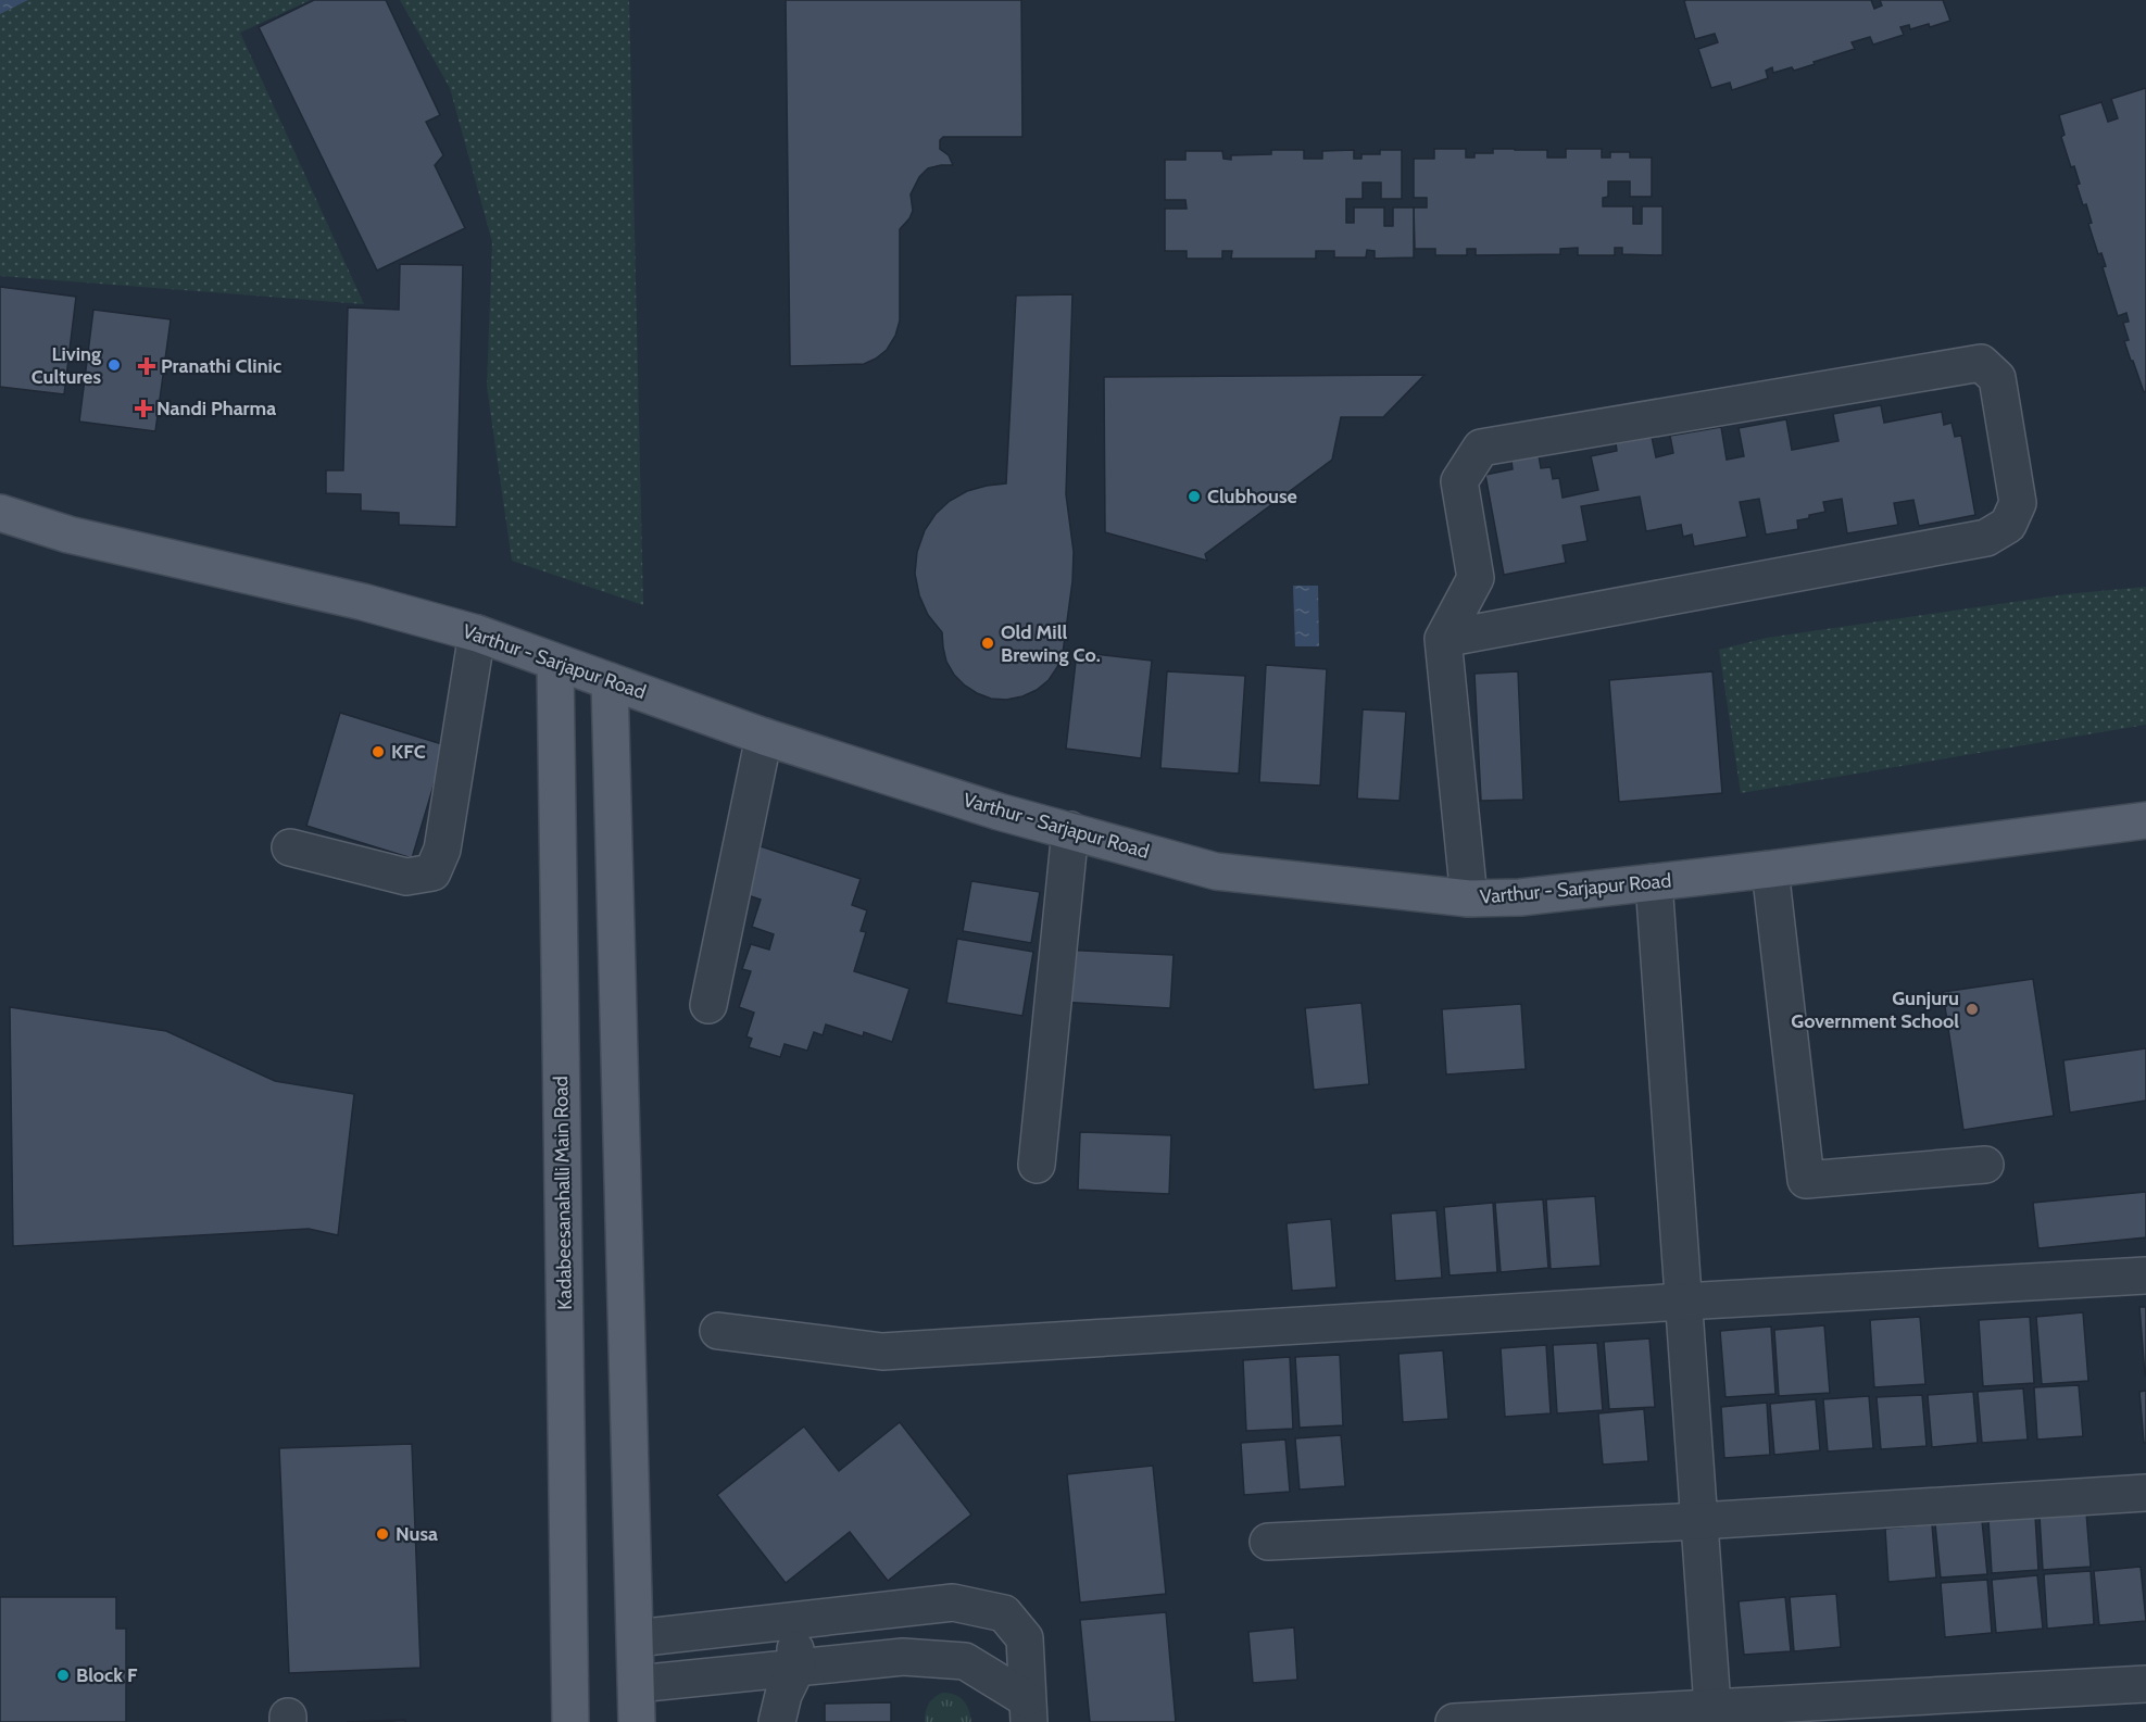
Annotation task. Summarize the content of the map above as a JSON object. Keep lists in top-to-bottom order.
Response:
{
  "streets": {
    "main road": ["Varthur - Sarjapur Road", "Kadabeesanahalli Main Road"]
  },
  "crossings": [
    ["Varthur - Sarjapur Road", "Kadabeesanahalli Main Road"]
  ],
  "places": {
    "other": [
      "Living Cultures",
      "Clubhouse",
      "Old Mill Brewing Co.",
      "KFC",
      "Gunjuru Government School",
      "Nusa",
      "Block F"
    ],
    "health": ["Pranathi Clinic", "Nandi Pharma"]
  }
}
